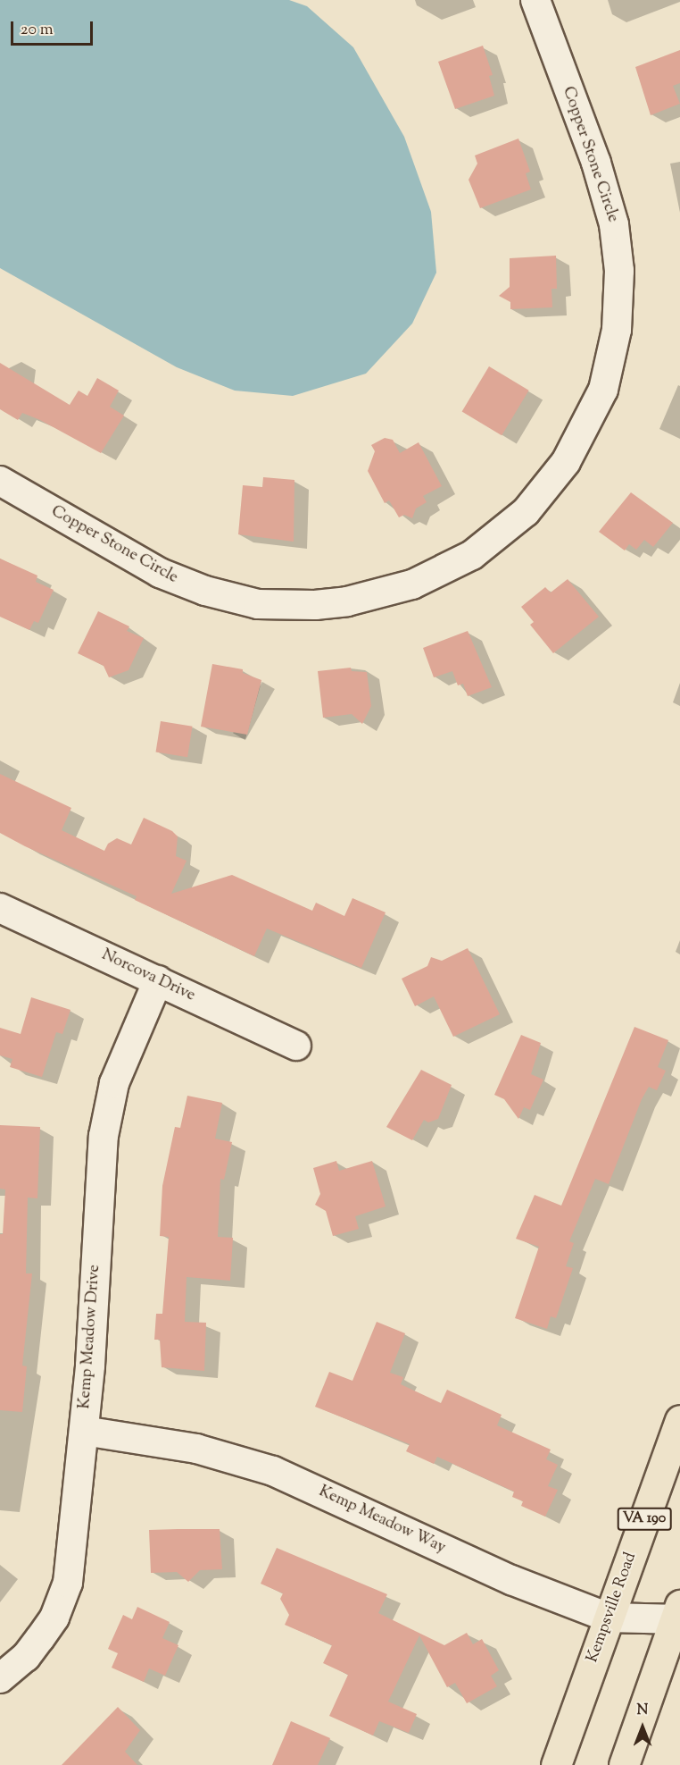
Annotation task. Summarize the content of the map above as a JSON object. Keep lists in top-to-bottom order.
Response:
{
  "streets": {
    "main road": ["VA 190", "Kempsville Road"],
    "street": [
      "Copper Stone Circle",
      "Norcova Drive",
      "Kemp Meadow Drive",
      "Kemp Meadow Way"
    ]
  },
  "crossings": [
    ["Norcova Drive", "Kemp Meadow Drive"],
    ["Kemp Meadow Drive", "Kemp Meadow Way"],
    ["Kemp Meadow Way", "Kempsville Road"]
  ],
  "scale_bar": "20 m",
  "north": "top"
}
